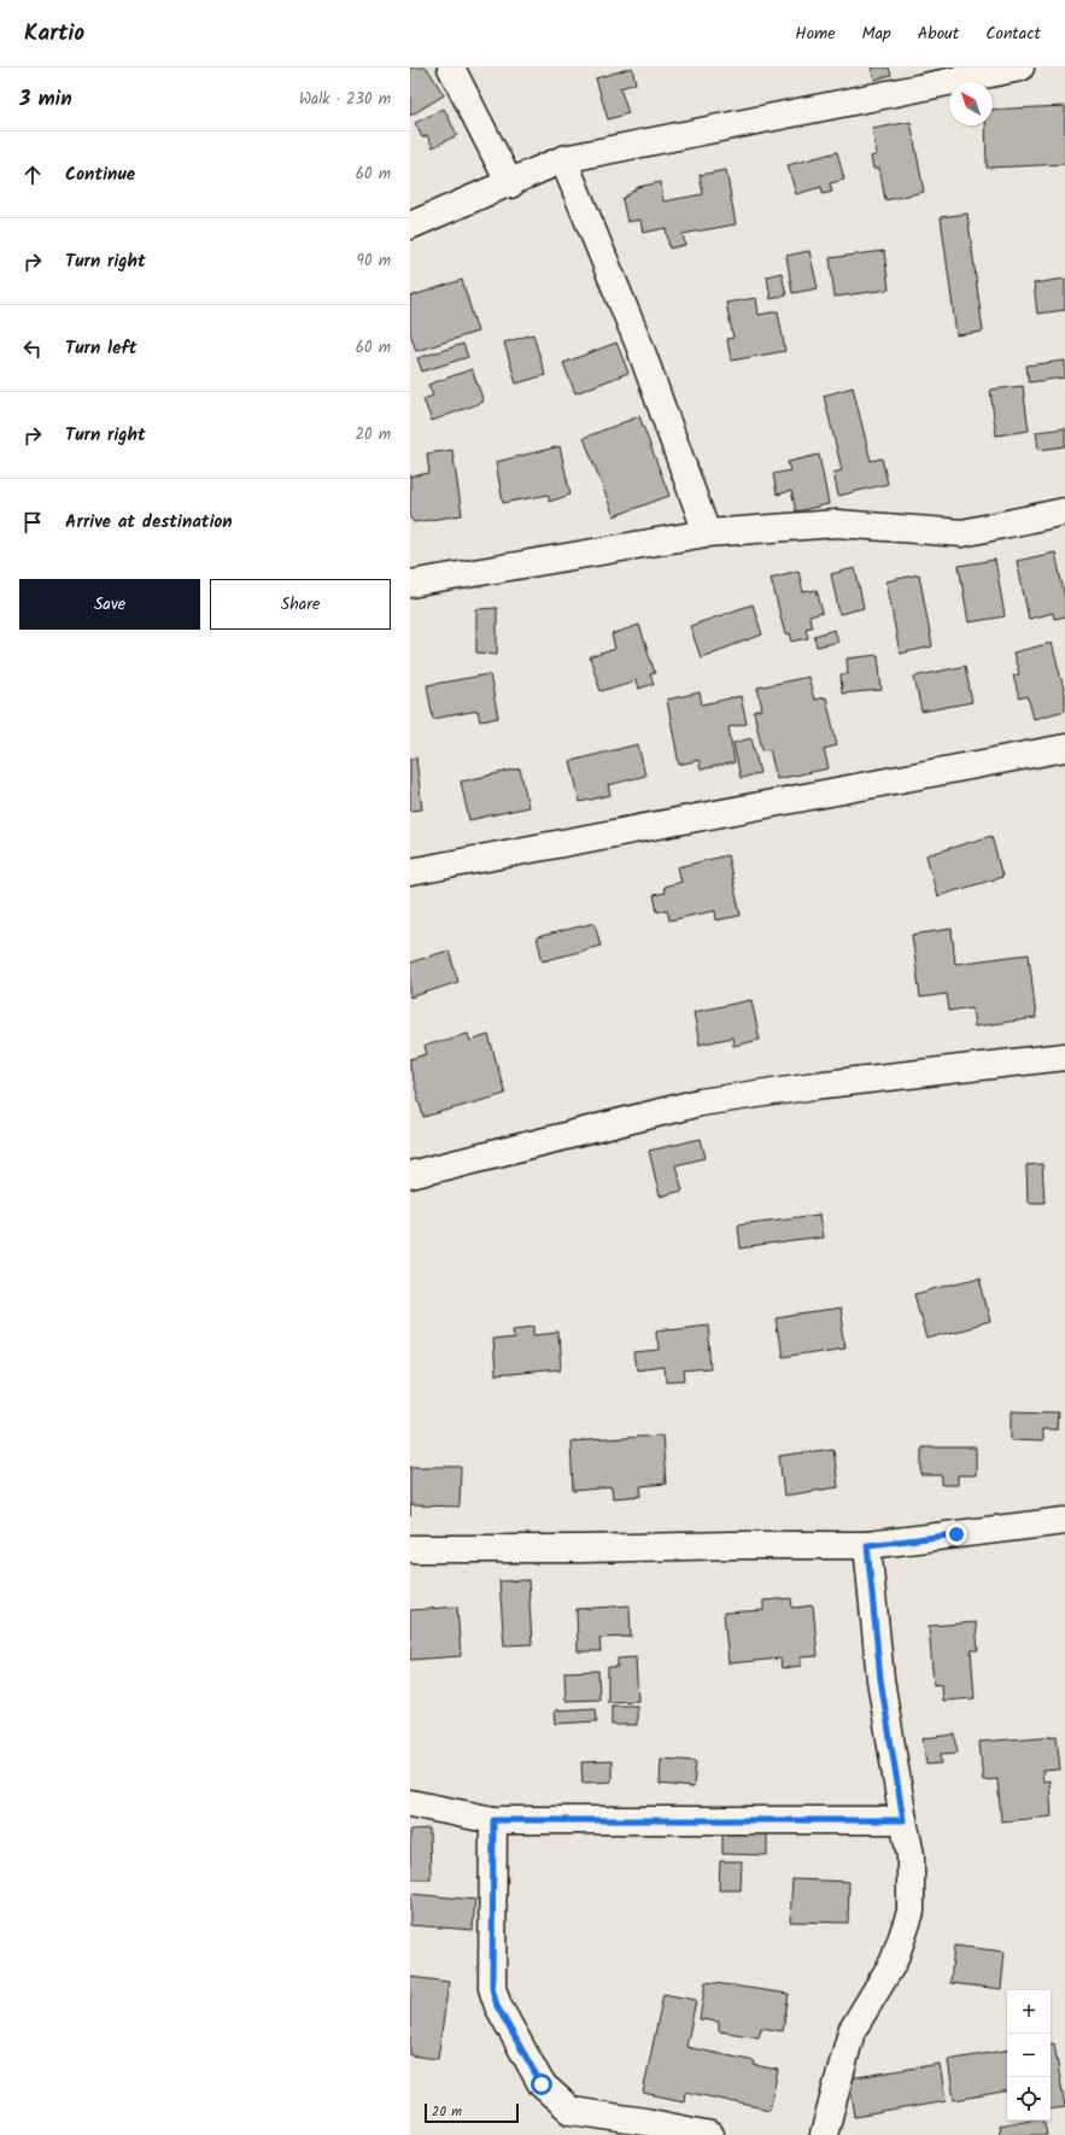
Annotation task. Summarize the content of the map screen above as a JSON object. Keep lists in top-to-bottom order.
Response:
{
  "scale_bar": "20 m",
  "north": "top left",
  "page": {
    "header": "Kartio",
    "nav": [
      "Home",
      "Map",
      "About",
      "Contact"
    ],
    "heading": ["3 min", "Walk · 230 m"],
    "list": [
      ["Continue", "60 m"],
      ["Turn right", "90 m"],
      ["Turn left", "60 m"],
      ["Turn right", "20 m"],
      "Arrive at destination"
    ],
    "buttons": ["Save", "Share"],
    "map_buttons": ["+", "−"],
    "scale": "20 m"
  }
}
